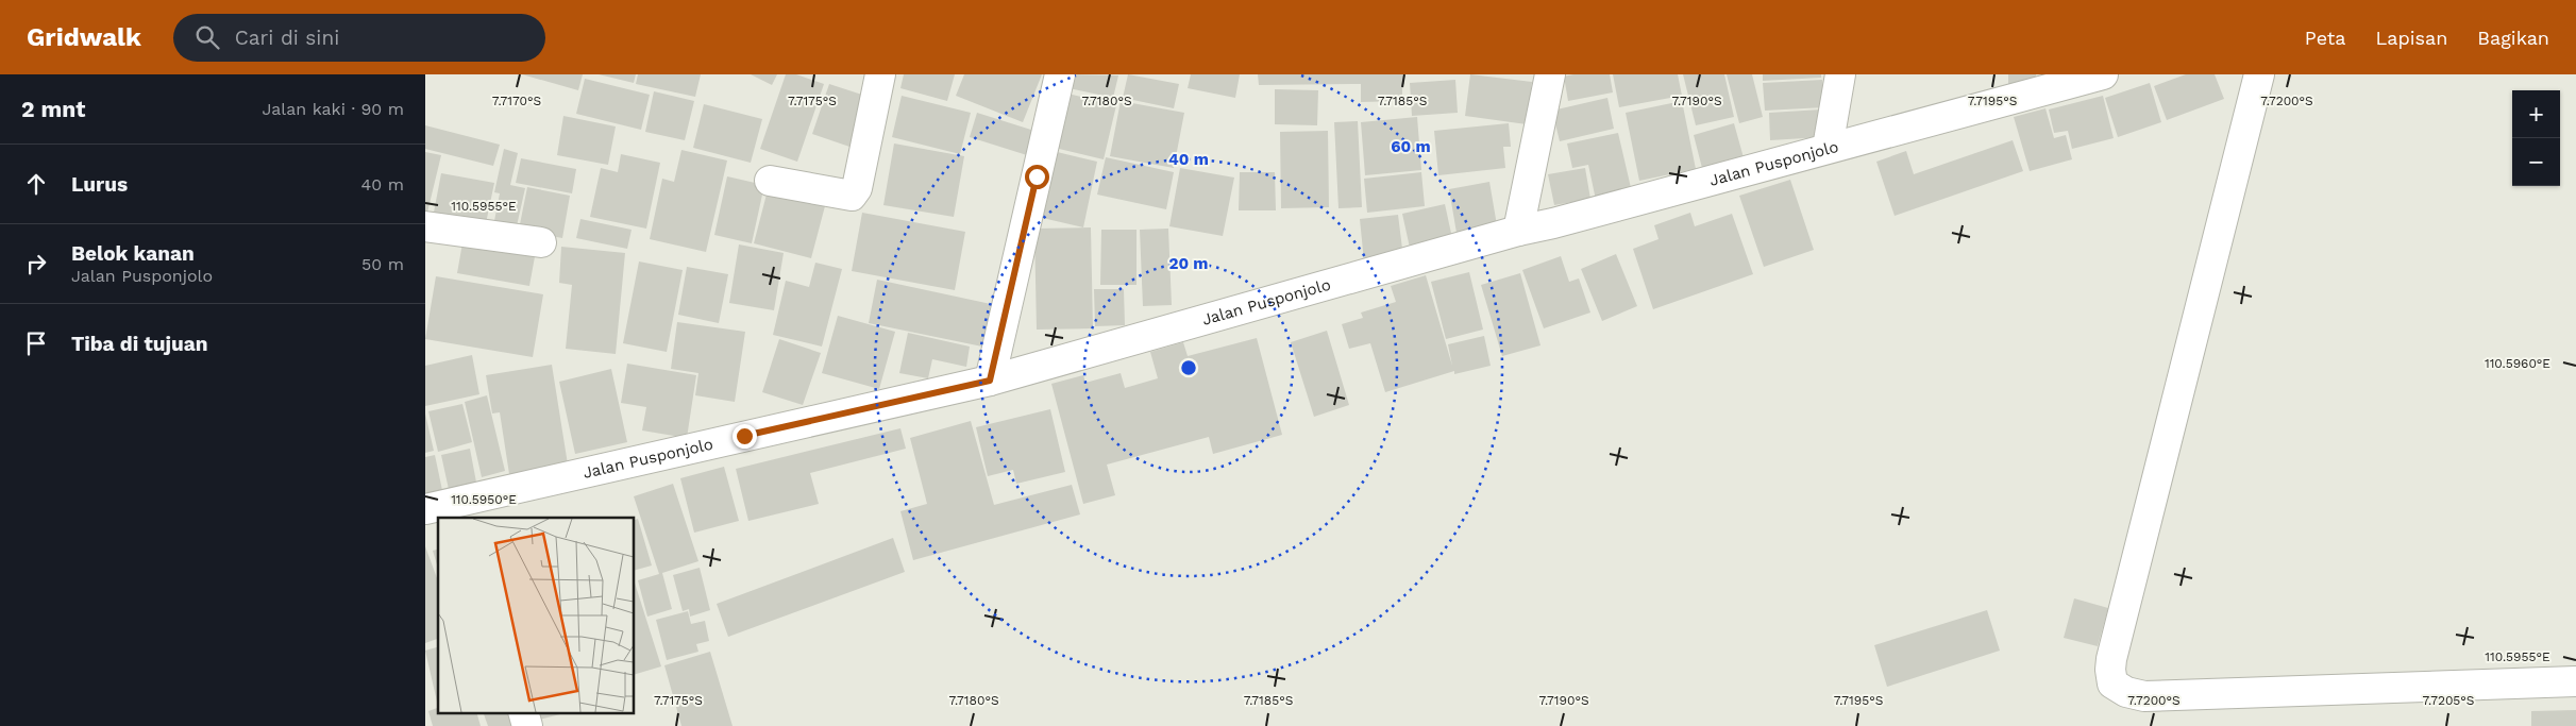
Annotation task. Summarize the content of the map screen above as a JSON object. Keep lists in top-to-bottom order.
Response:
{
  "streets": {
    "street": ["Jalan Pusponjolo"]
  },
  "page": {
    "header": "Gridwalk",
    "search": "Cari di sini",
    "nav": ["Peta", "Lapisan", "Bagikan"],
    "heading": ["2 mnt", "Jalan kaki · 90 m"],
    "map_buttons": ["+", "−"],
    "list": [
      ["Lurus", "40 m"],
      ["Belok kanan", "Jalan Pusponjolo", "50 m"],
      "Tiba di tujuan"
    ]
  },
  "coordinates": [
    "7.7170°S",
    "7.7175°S",
    "7.7180°S",
    "7.7185°S",
    "7.7190°S",
    "7.7195°S",
    "7.7200°S",
    "110.5955°E",
    "110.5960°E",
    "110.5950°E",
    "7.7205°S"
  ],
  "rings": ["60 m", "40 m", "20 m"]
}
